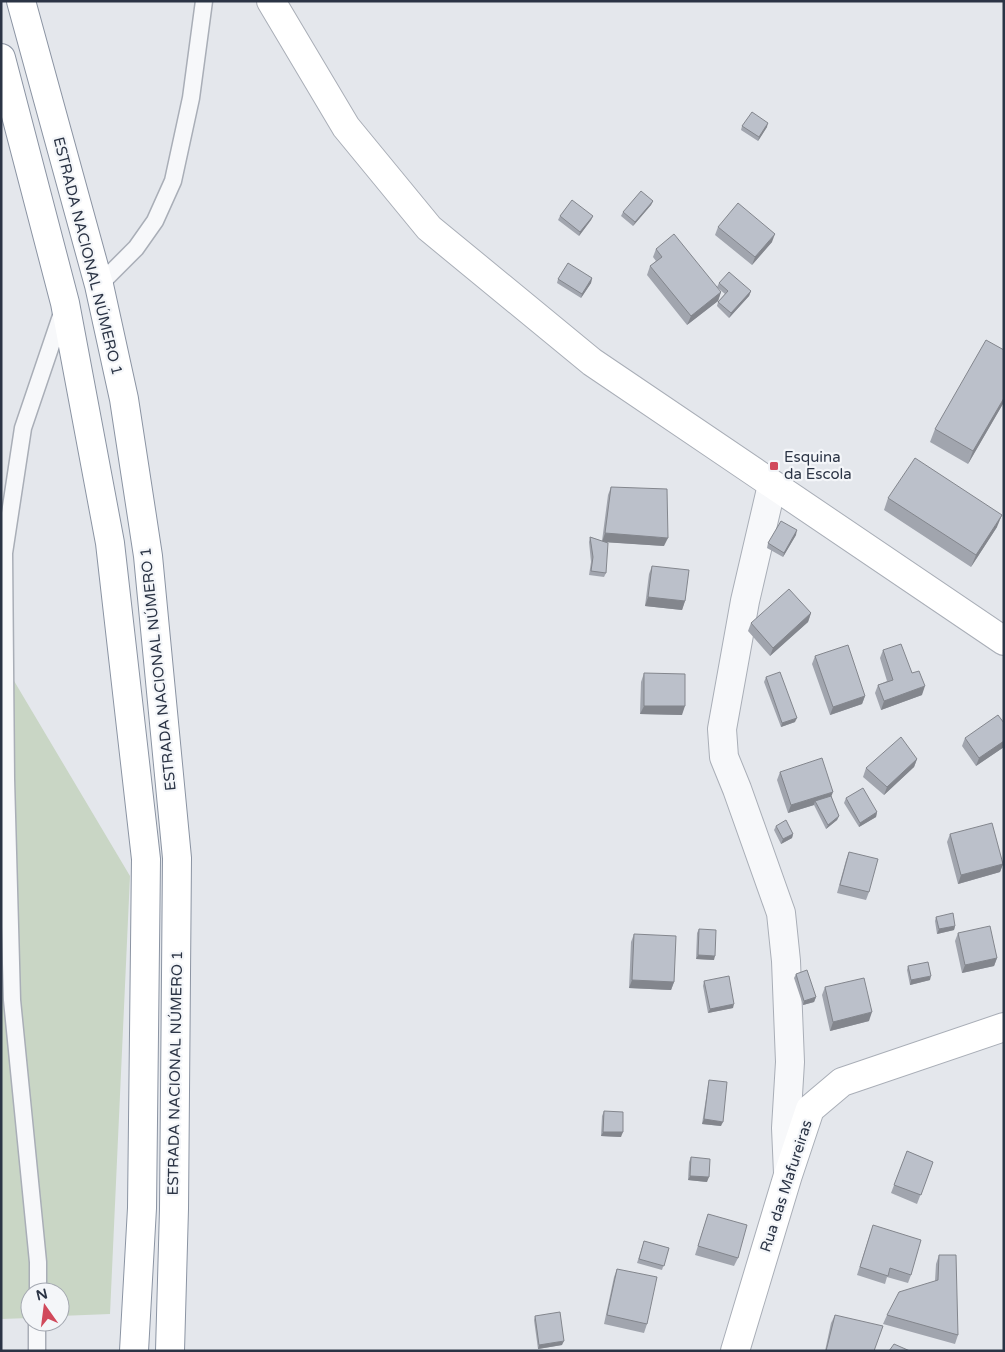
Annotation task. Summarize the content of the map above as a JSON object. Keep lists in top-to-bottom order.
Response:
{
  "streets": {
    "main road": ["ESTRADA NACIONAL NÚMERO 1", "Rua das Mafureiras"]
  },
  "places": {
    "transit": ["Esquina da Escola"]
  },
  "north": "top"
}
